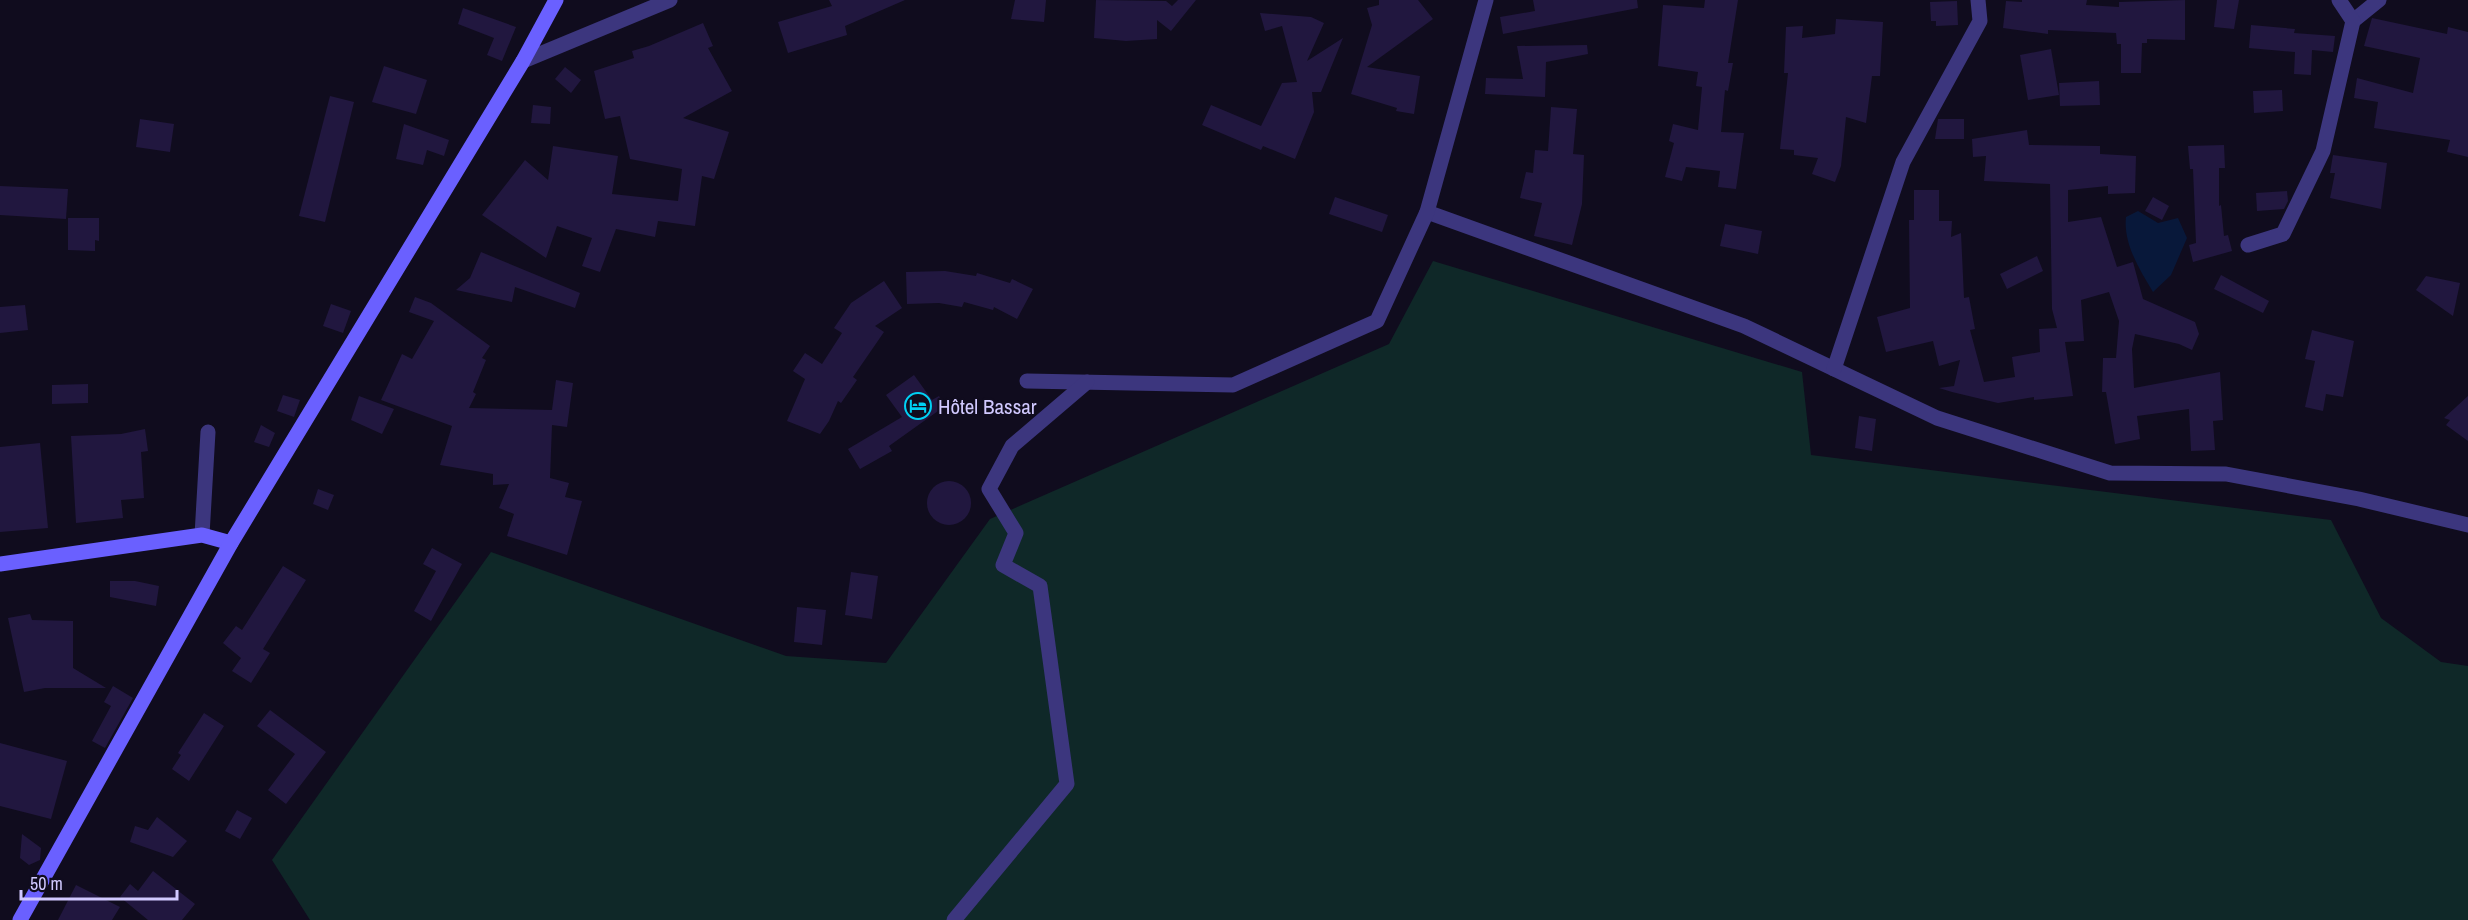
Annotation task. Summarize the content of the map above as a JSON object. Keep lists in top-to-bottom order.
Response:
{
  "places": {
    "hotel": ["Hôtel Bassar"]
  },
  "scale_bar": "50 m"
}
